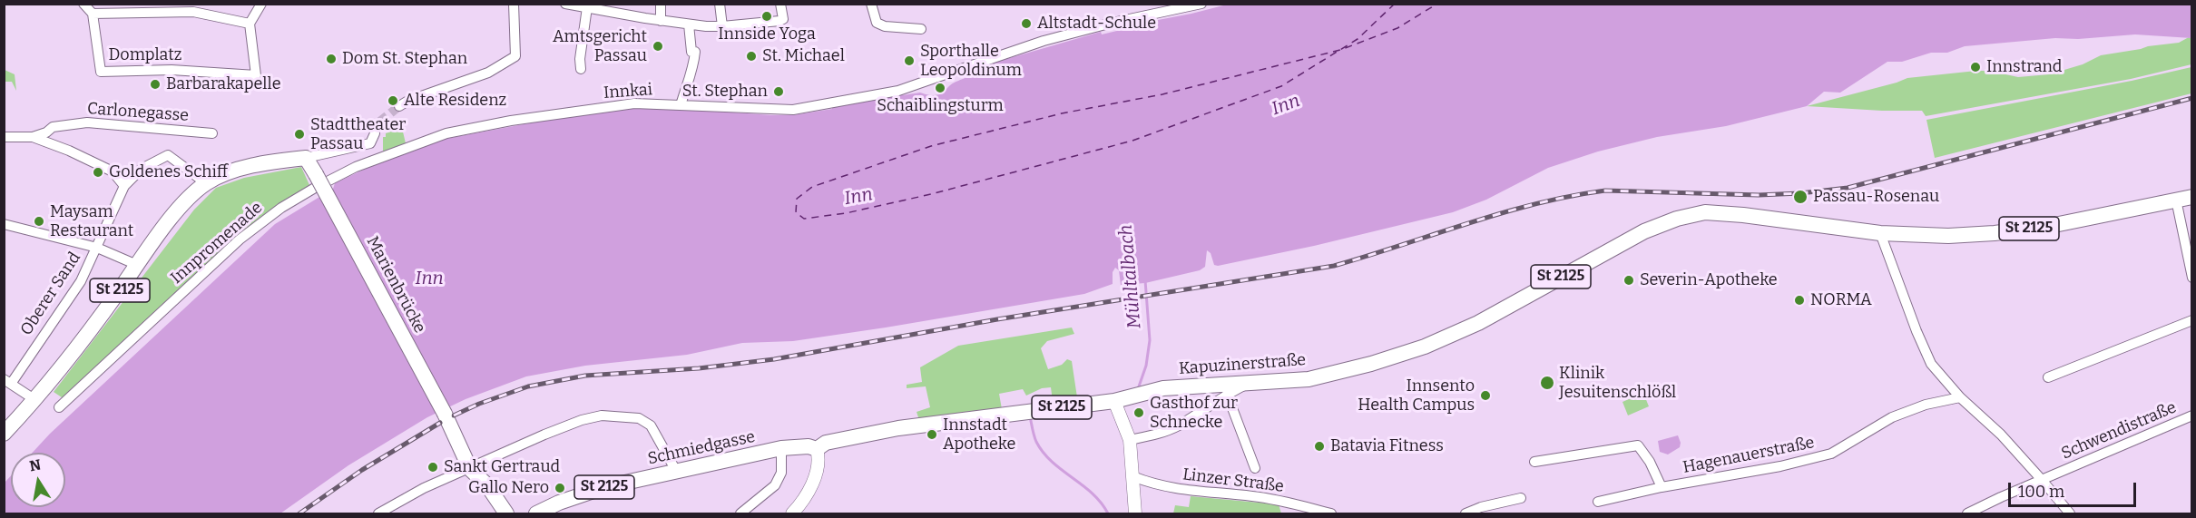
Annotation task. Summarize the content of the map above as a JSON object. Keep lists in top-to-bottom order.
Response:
{
  "streets": {
    "main road": [
      "St 2125",
      "Marienbrücke",
      "Kapuzinerstraße",
      "Schmiedgasse"
    ],
    "street": [
      "Domplatz",
      "Innkai",
      "Carlonegasse",
      "Innpromenade",
      "Oberer Sand",
      "Schwendistraße",
      "Hagenauerstraße",
      "Linzer Straße"
    ]
  },
  "crossings": [
    ["Innkai", "Innpromenade"],
    ["St 2125", "Marienbrücke"],
    ["St 2125", "Kapuzinerstraße"],
    ["St 2125", "Schmiedgasse"]
  ],
  "water": ["Inn", "Mühltalbach"],
  "places": [
    "Innside Yoga",
    "Altstadt-Schule",
    "Amtsgericht Passau",
    "St. Michael",
    "Dom St. Stephan",
    "Sporthalle Leopoldinum",
    "Innstrand",
    "Barbarakapelle",
    "Schaiblingsturm",
    "St. Stephan",
    "Alte Residenz",
    "Stadttheater Passau",
    "Goldenes Schiff",
    "Passau-Rosenau",
    "Maysam Restaurant",
    "Severin-Apotheke",
    "NORMA",
    "Klinik Jesuitenschlößl",
    "Innsento Health Campus",
    "Gasthof zur Schnecke",
    "Innstadt Apotheke",
    "Batavia Fitness",
    "Sankt Gertraud",
    "Gallo Nero"
  ],
  "scale_bar": "100 m",
  "north": "top"
}
